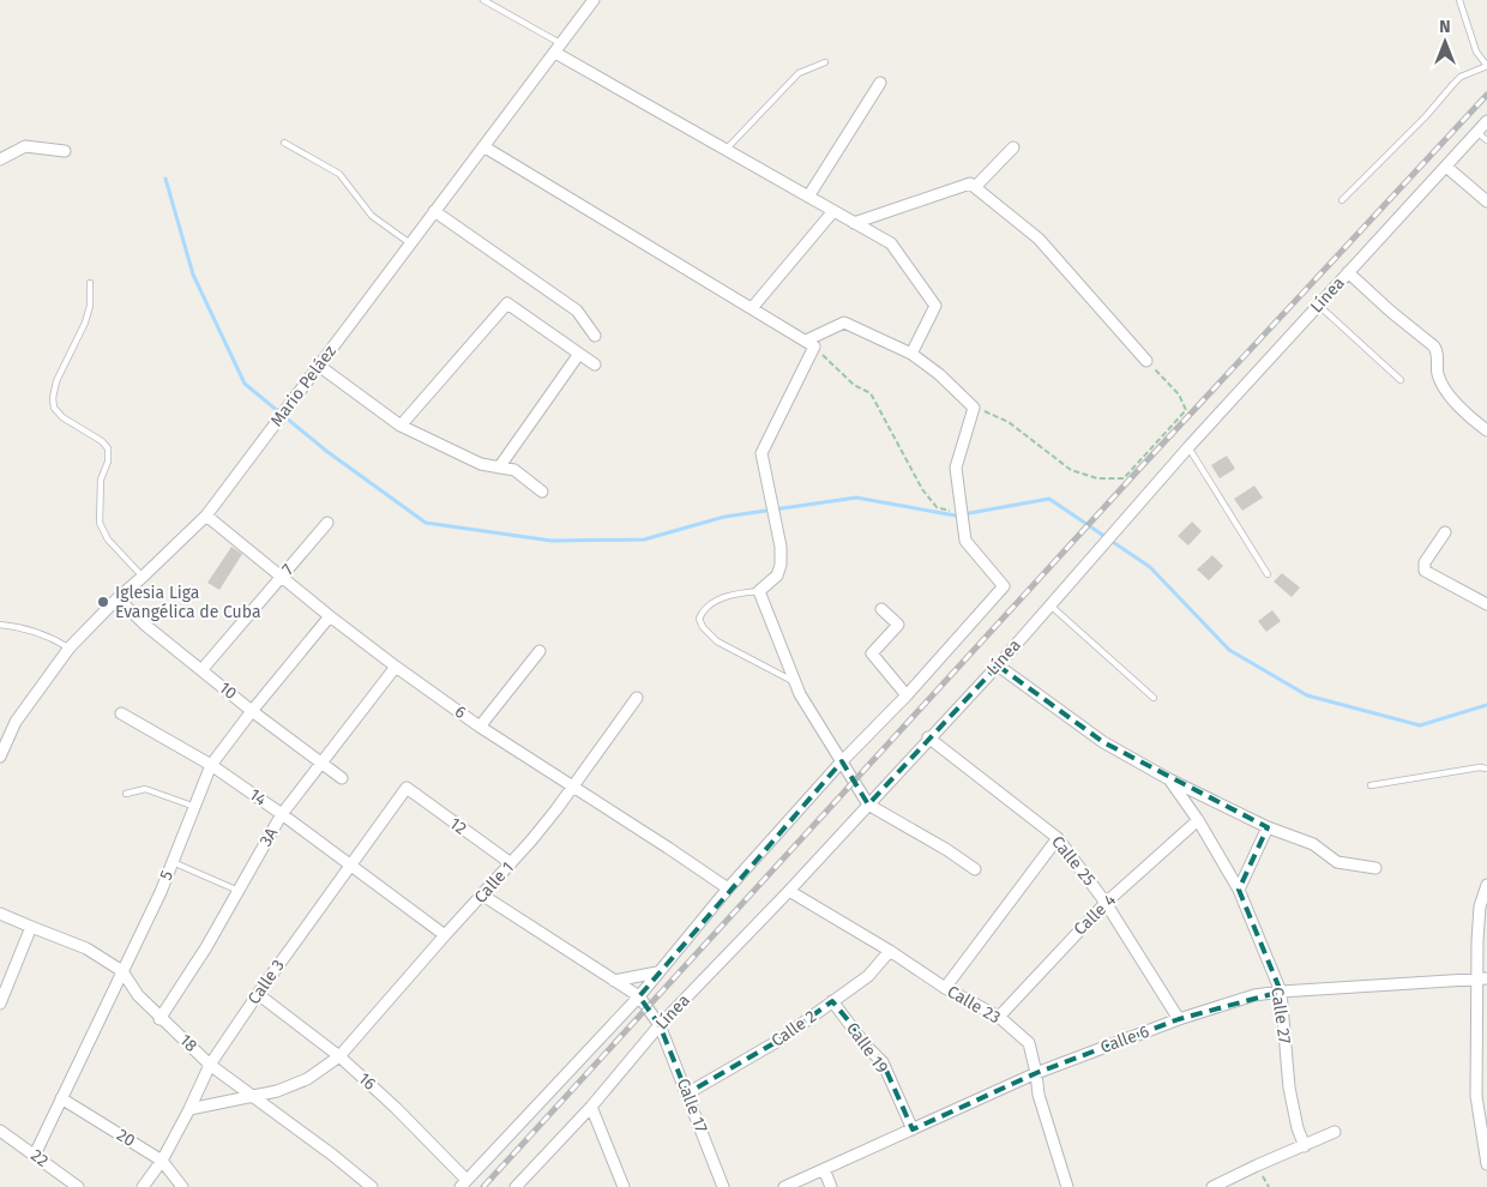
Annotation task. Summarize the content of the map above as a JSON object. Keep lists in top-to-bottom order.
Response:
{
  "streets": {
    "street": [
      "Línea",
      "Mario Peláez",
      "7",
      "10",
      "6",
      "14",
      "12",
      "3A",
      "Calle 25",
      "5",
      "Calle 1",
      "Calle 4",
      "Calle 3",
      "Calle 23",
      "Calle 27",
      "Calle 2",
      "Calle 6",
      "18",
      "Calle 19",
      "16",
      "Calle 17",
      "20",
      "22"
    ]
  },
  "crossings": [
    ["Línea", "6"],
    ["Línea", "Calle 25"],
    ["Línea", "Calle 23"],
    ["Línea", "Calle 27"],
    ["Línea", "16"],
    ["Línea", "Calle 17"],
    ["Mario Peláez", "10"],
    ["Mario Peláez", "6"],
    ["7", "10"],
    ["7", "6"],
    ["10", "3A"],
    ["10", "5"],
    ["6", "3A"],
    ["6", "5"],
    ["6", "Calle 1"],
    ["14", "3A"],
    ["14", "5"],
    ["14", "Calle 1"],
    ["14", "Calle 3"],
    ["12", "Calle 1"],
    ["12", "Calle 3"],
    ["3A", "18"],
    ["Calle 25", "Calle 4"],
    ["Calle 25", "Calle 6"],
    ["5", "18"],
    ["5", "20"],
    ["5", "22"],
    ["Calle 1", "Calle 3"],
    ["Calle 1", "18"],
    ["Calle 1", "16"],
    ["Calle 4", "Calle 23"],
    ["Calle 4", "Calle 27"],
    ["Calle 3", "18"],
    ["Calle 3", "16"],
    ["Calle 3", "20"],
    ["Calle 23", "Calle 2"],
    ["Calle 23", "Calle 6"],
    ["Calle 27", "Calle 6"],
    ["Calle 2", "Calle 19"],
    ["Calle 2", "Calle 17"],
    ["Calle 6", "Calle 19"]
  ],
  "places": ["Iglesia Liga Evangélica de Cuba"],
  "north": "top"
}
